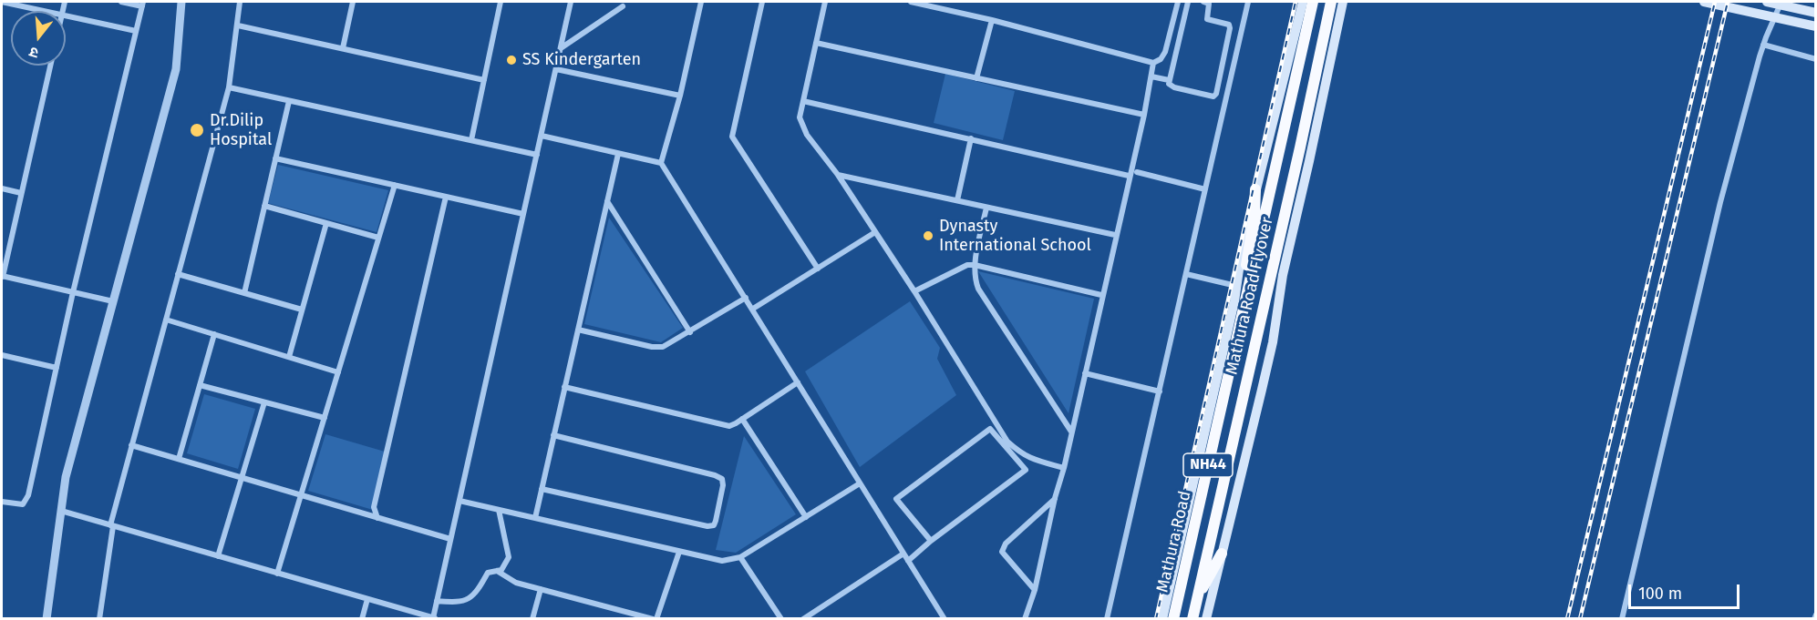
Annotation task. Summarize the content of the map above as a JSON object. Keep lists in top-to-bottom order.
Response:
{
  "streets": {
    "highway": ["Mathura Road Flyover", "NH44", "Mathura Road"]
  },
  "crossings": [
    ["Mathura Road Flyover", "NH44"],
    ["Mathura Road Flyover", "Mathura Road"]
  ],
  "places": ["SS Kindergarten", "Dr.Dilip Hospital", "Dynasty International School"],
  "scale_bar": "100 m",
  "north": "bottom"
}
